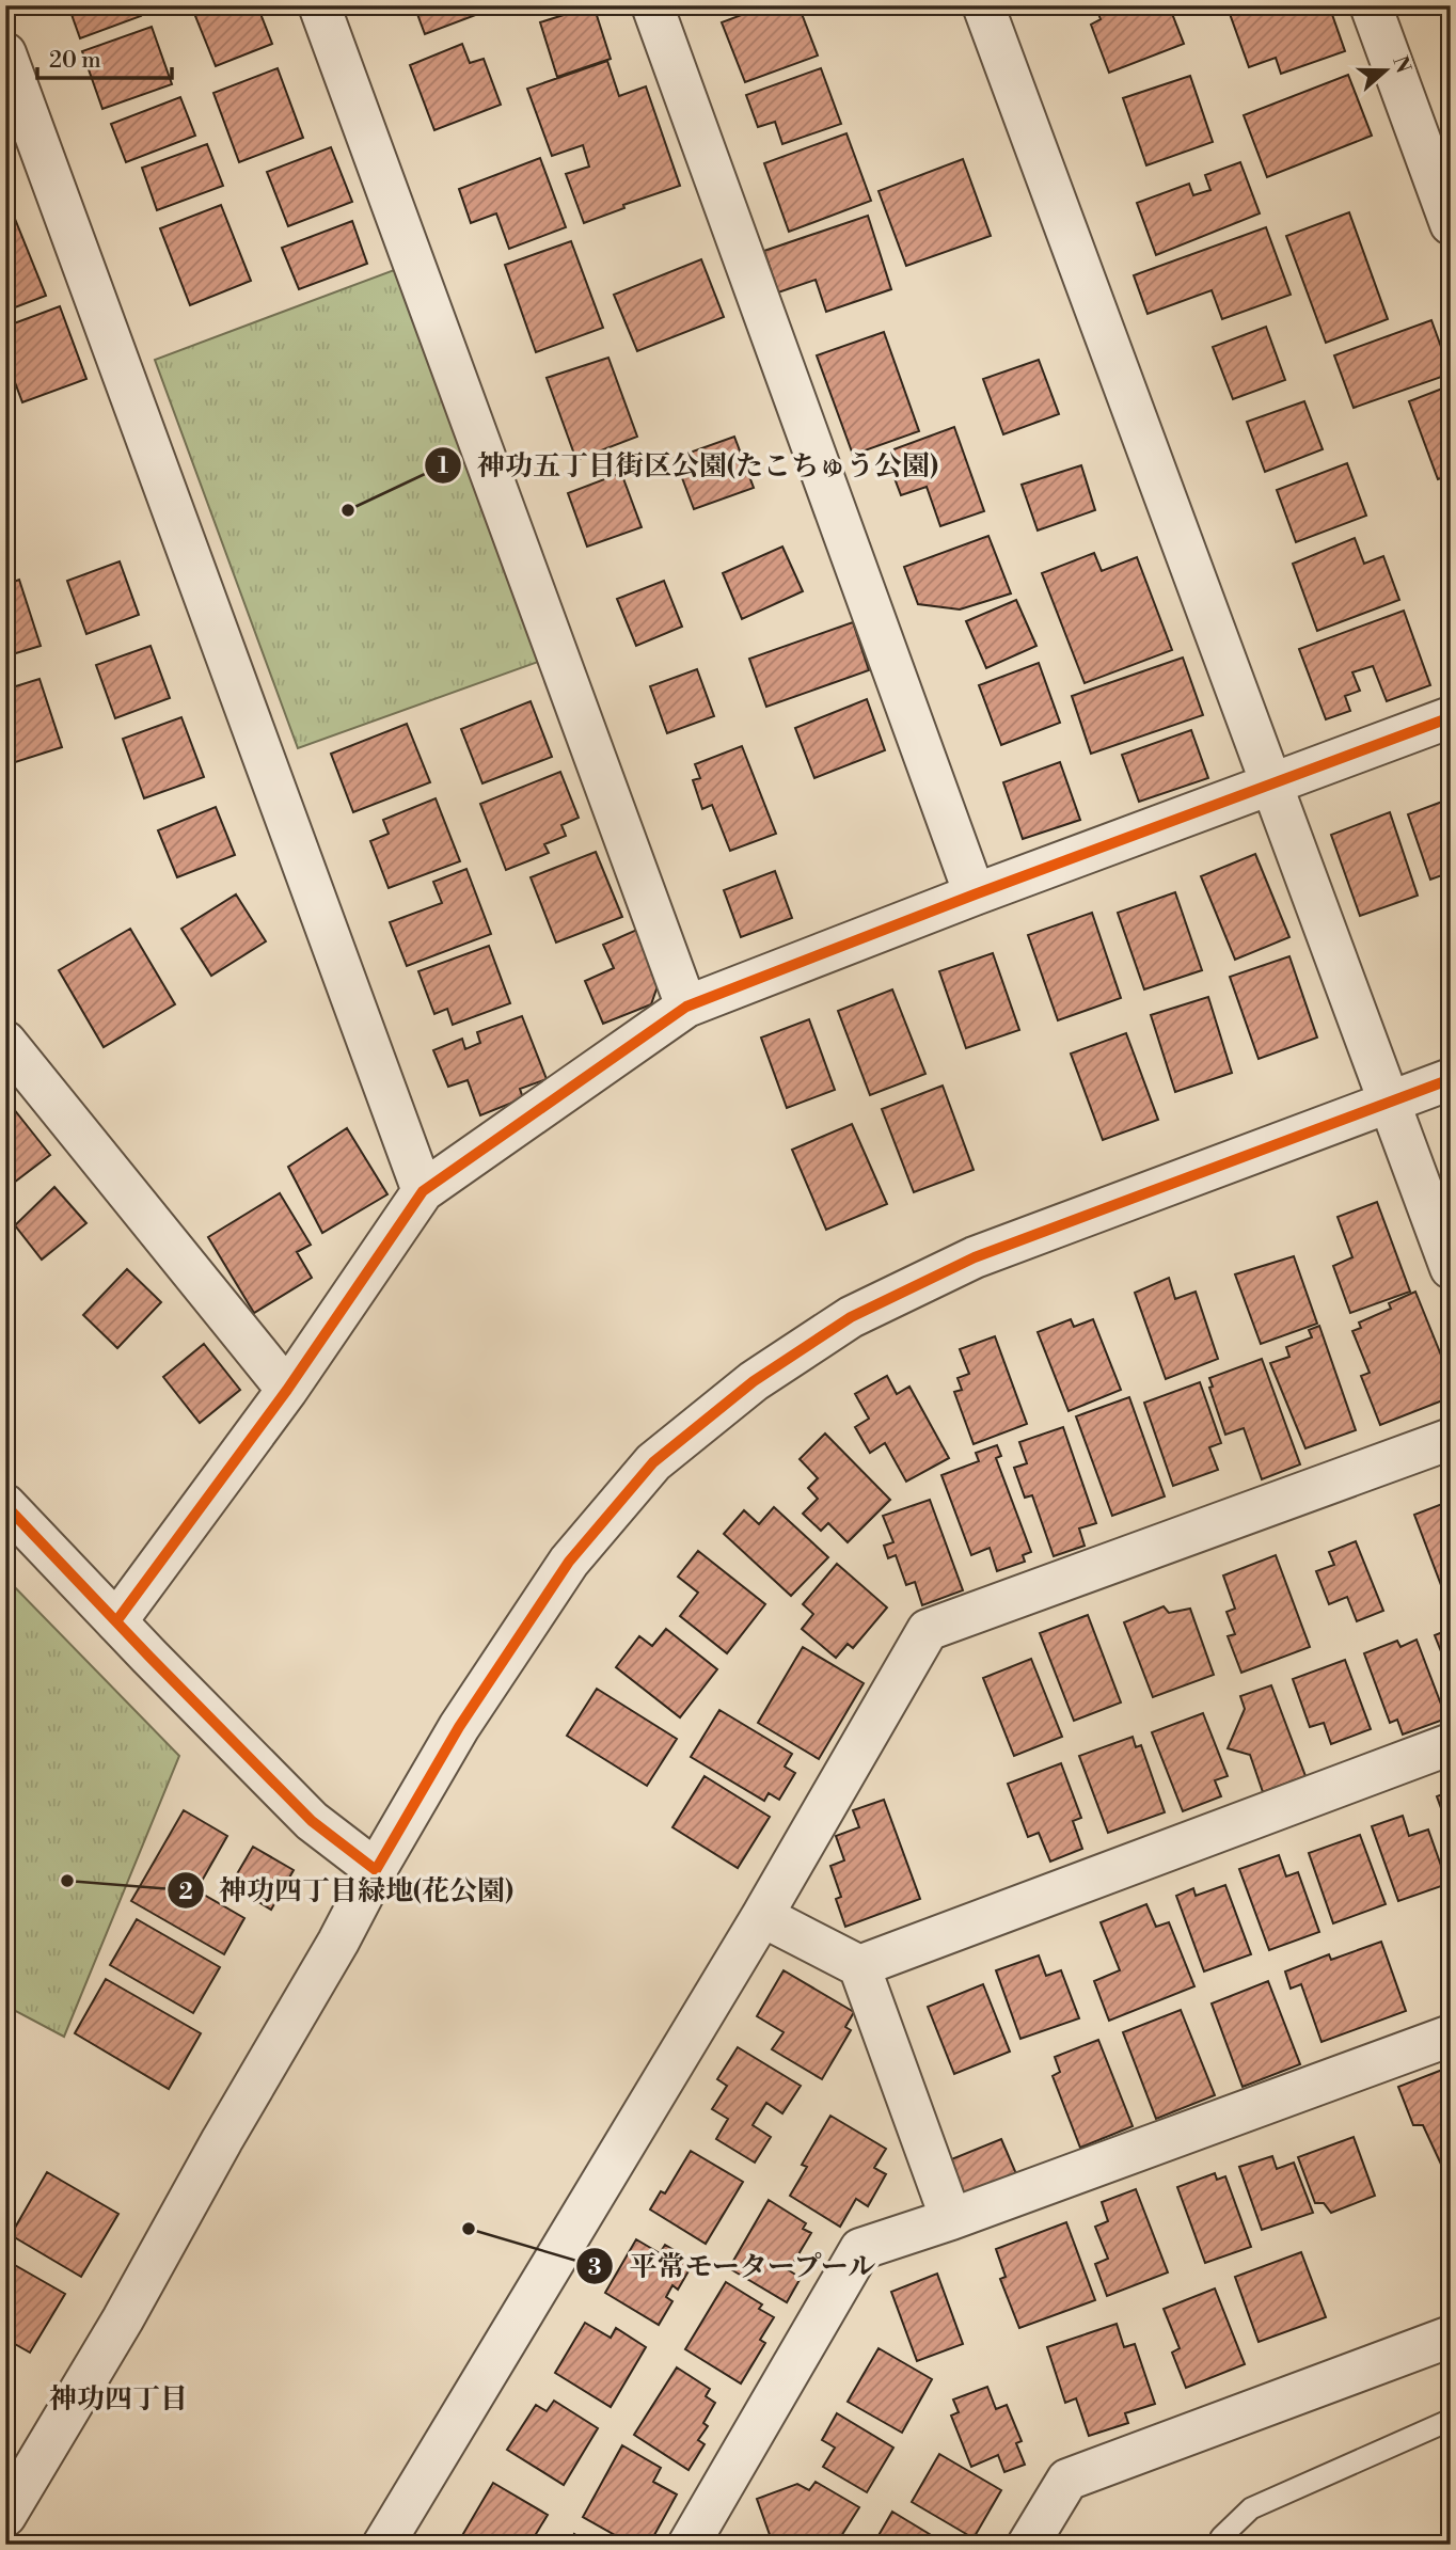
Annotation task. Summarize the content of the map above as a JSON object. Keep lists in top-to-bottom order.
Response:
{
  "districts": ["神功四丁目"],
  "places": ["神功五丁目街区公園(たこちゅう公園)", "神功四丁目緑地(花公園)", "平常モータープール"],
  "scale_bar": "20 m",
  "north": "right"
}
